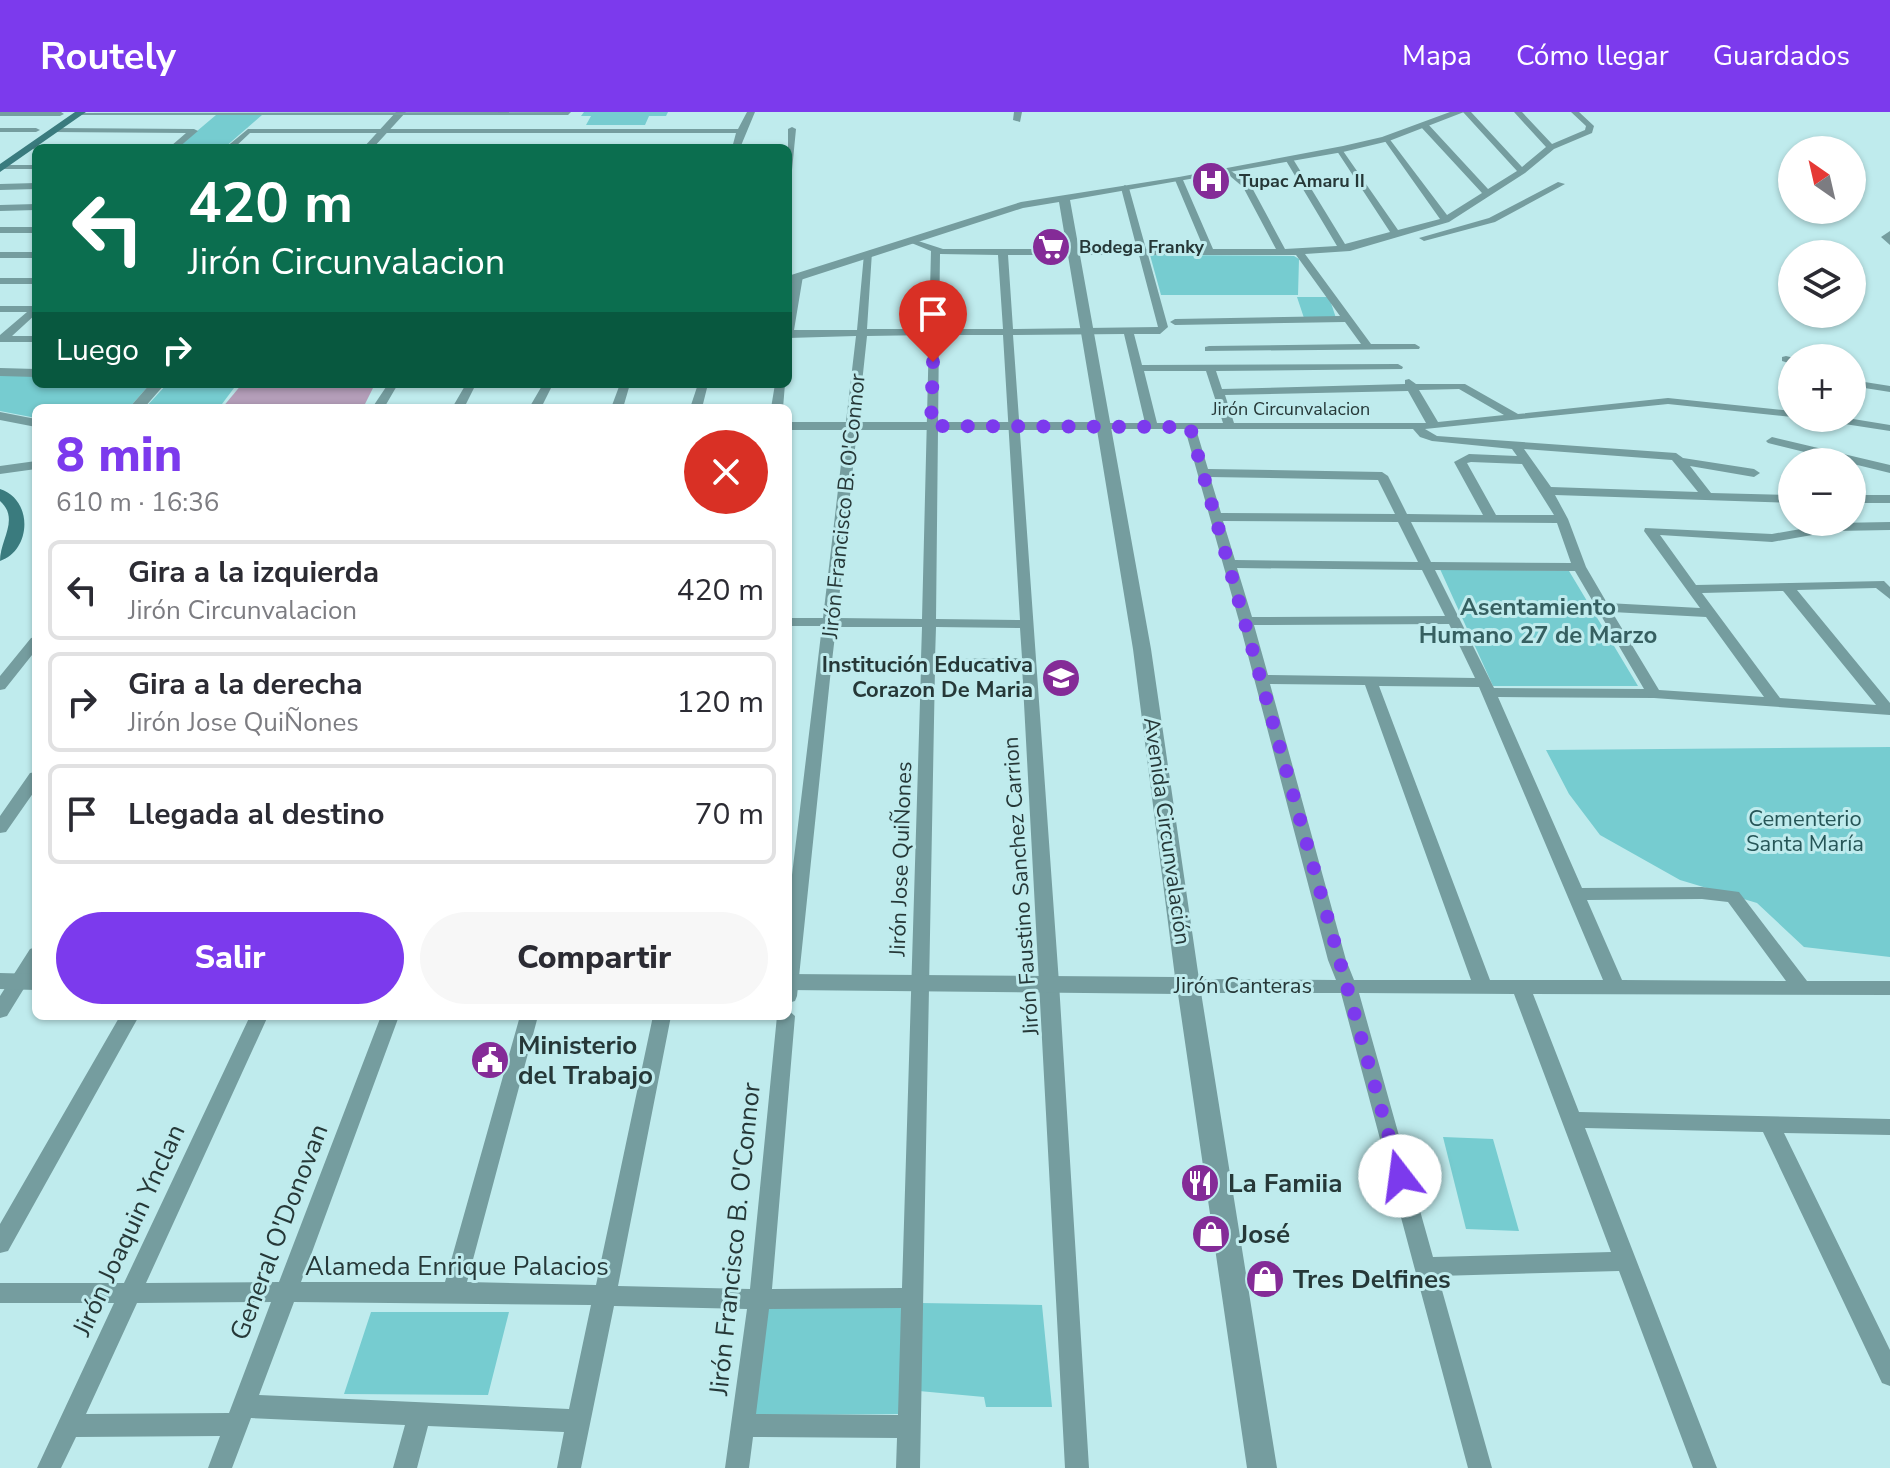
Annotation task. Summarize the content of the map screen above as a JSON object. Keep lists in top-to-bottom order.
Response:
{
  "streets": {
    "street": [
      "Jirón Circunvalacion",
      "Jirón Francisco B. O'Connor",
      "Avenida Circunvalación",
      "Jirón Jose QuiÑones",
      "Jirón Faustino Sanchez Carrion",
      "Jirón Canteras",
      "Jirón Joaquin Ynclan",
      "General O'Donovan",
      "Alameda Enrique Palacios"
    ]
  },
  "crossings": [
    ["Jirón Circunvalacion", "Jirón Francisco B. O'Connor"],
    ["Jirón Circunvalacion", "Avenida Circunvalación"],
    ["Jirón Circunvalacion", "Jirón Jose QuiÑones"],
    ["Jirón Circunvalacion", "Jirón Faustino Sanchez Carrion"],
    ["Jirón Francisco B. O'Connor", "Alameda Enrique Palacios"],
    ["Avenida Circunvalación", "Jirón Canteras"],
    ["Jirón Jose QuiÑones", "Jirón Canteras"],
    ["Jirón Jose QuiÑones", "Alameda Enrique Palacios"],
    ["Jirón Faustino Sanchez Carrion", "Jirón Canteras"],
    ["Jirón Joaquin Ynclan", "Alameda Enrique Palacios"],
    ["General O'Donovan", "Alameda Enrique Palacios"]
  ],
  "districts": ["Asentamiento Humano 27 de Marzo"],
  "parks": ["Cementerio Santa María"],
  "places": {
    "hospital": ["Tupac Amaru II"],
    "supermarket": ["Bodega Franky"],
    "school or university": ["Institución Educativa Corazon De Maria"],
    "public building": ["Ministerio del Trabajo"],
    "restaurant": ["La Famiia"],
    "shop": ["José", "Tres Delfines"]
  },
  "north": "top left",
  "page": {
    "header": "Routely",
    "nav": ["Mapa", "Cómo llegar", "Guardados"],
    "map_buttons": ["+", "−"],
    "turn": ["420 m", "Jirón Circunvalacion"],
    "then": "Luego",
    "heading": ["8 min", "610 m · 16:36"],
    "list": [
      {
        "name": "Gira a la izquierda",
        "note": "Jirón Circunvalacion",
        "value": "420 m"
      },
      {
        "name": "Gira a la derecha",
        "note": "Jirón Jose QuiÑones",
        "value": "120 m"
      },
      {
        "name": "Llegada al destino",
        "value": "70 m"
      }
    ],
    "buttons": ["Salir", "Compartir"]
  }
}
